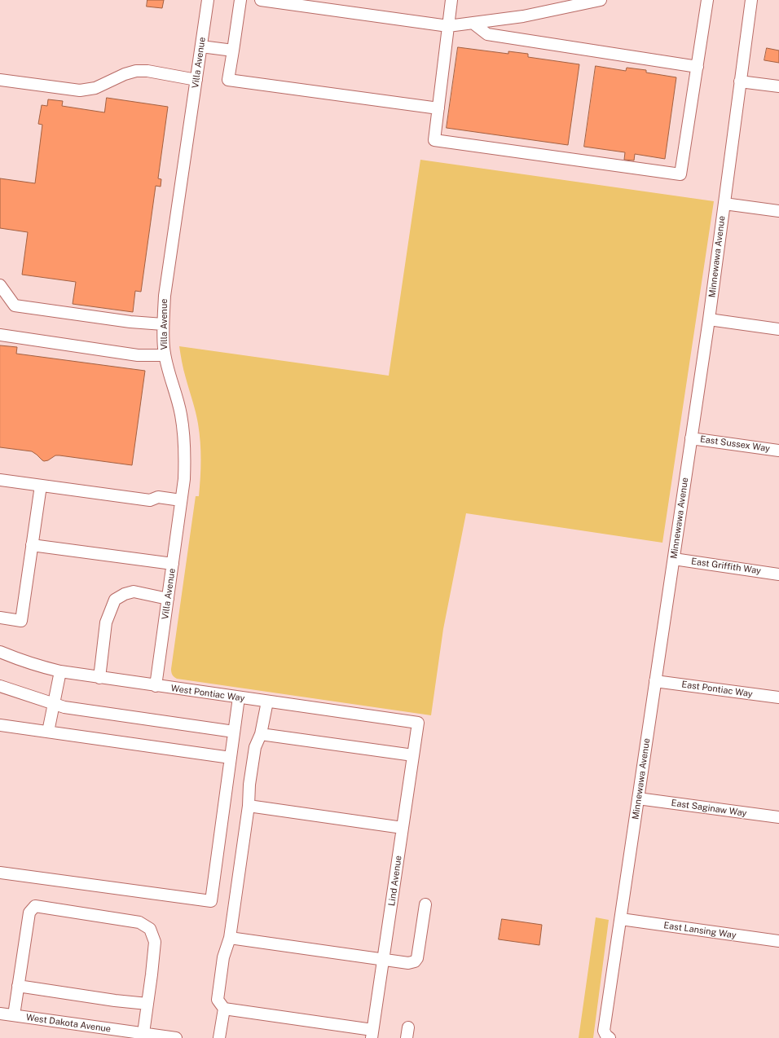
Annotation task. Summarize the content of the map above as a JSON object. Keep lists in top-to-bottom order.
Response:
{
  "streets": {
    "street": [
      "Villa Avenue",
      "Minnewawa Avenue",
      "East Sussex Way",
      "East Griffith Way",
      "East Pontiac Way",
      "West Pontiac Way",
      "East Saginaw Way",
      "Lind Avenue",
      "East Lansing Way",
      "West Dakota Avenue"
    ]
  },
  "crossings": [
    ["Villa Avenue", "West Pontiac Way"],
    ["Minnewawa Avenue", "East Sussex Way"],
    ["Minnewawa Avenue", "East Griffith Way"],
    ["Minnewawa Avenue", "East Pontiac Way"],
    ["Minnewawa Avenue", "East Saginaw Way"],
    ["Minnewawa Avenue", "East Lansing Way"],
    ["West Pontiac Way", "Lind Avenue"]
  ]
}
